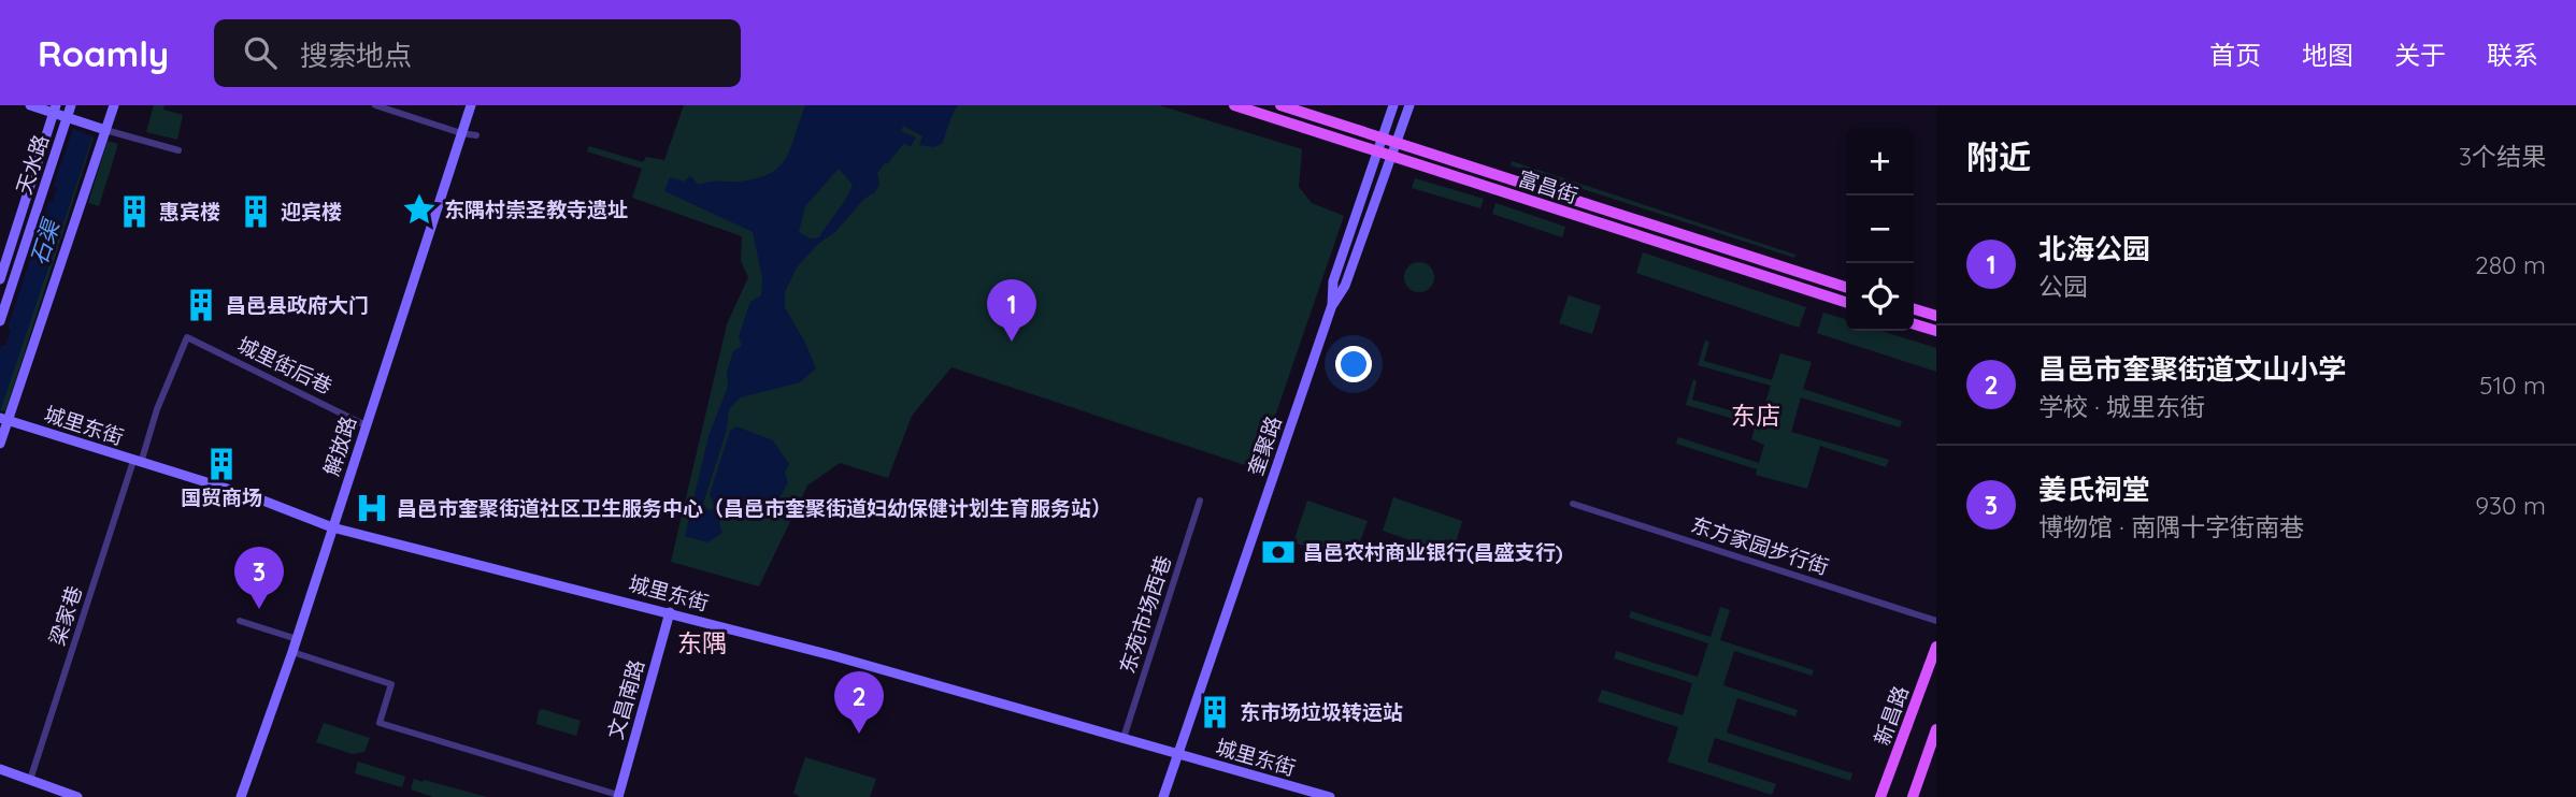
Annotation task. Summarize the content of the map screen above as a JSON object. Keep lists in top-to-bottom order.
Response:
{
  "streets": {
    "main road": ["富昌街", "新昌路"],
    "street": [
      "天水路",
      "城里街后巷",
      "城里东街",
      "解放路",
      "奎聚路",
      "东方家园步行街",
      "东苑市场西巷",
      "梁家巷",
      "文昌南路"
    ]
  },
  "crossings": [
    ["富昌街", "奎聚路"],
    ["城里街后巷", "解放路"],
    ["城里街后巷", "梁家巷"],
    ["城里东街", "解放路"],
    ["城里东街", "奎聚路"],
    ["城里东街", "东苑市场西巷"],
    ["城里东街", "梁家巷"],
    ["城里东街", "文昌南路"]
  ],
  "districts": ["东店", "东隅"],
  "water": ["石渠"],
  "places": {
    "place": ["东隅村崇圣教寺遗址"],
    "building": [
      "惠宾楼",
      "迎宾楼",
      "昌邑县政府大门",
      "国贸商场",
      "东市场垃圾转运站"
    ],
    "hospital": ["昌邑市奎聚街道社区卫生服务中心（昌邑市奎聚街道妇幼保健计划生育服务站）"],
    "bank": ["昌邑农村商业银行(昌盛支行)"]
  },
  "page": {
    "header": "Roamly",
    "search": "搜索地点",
    "nav": [
      "首页",
      "地图",
      "关于",
      "联系"
    ],
    "heading": ["附近", "3个结果"],
    "map_buttons": ["+", "−"],
    "list": [
      {
        "mark": "1",
        "name": "北海公园",
        "note": "公园",
        "value": "280 m"
      },
      {
        "mark": "2",
        "name": "昌邑市奎聚街道文山小学",
        "note": "学校 · 城里东街",
        "value": "510 m"
      },
      {
        "mark": "3",
        "name": "姜氏祠堂",
        "note": "博物馆 · 南隅十字街南巷",
        "value": "930 m"
      }
    ],
    "pins": ["1", "3", "2"]
  }
}
